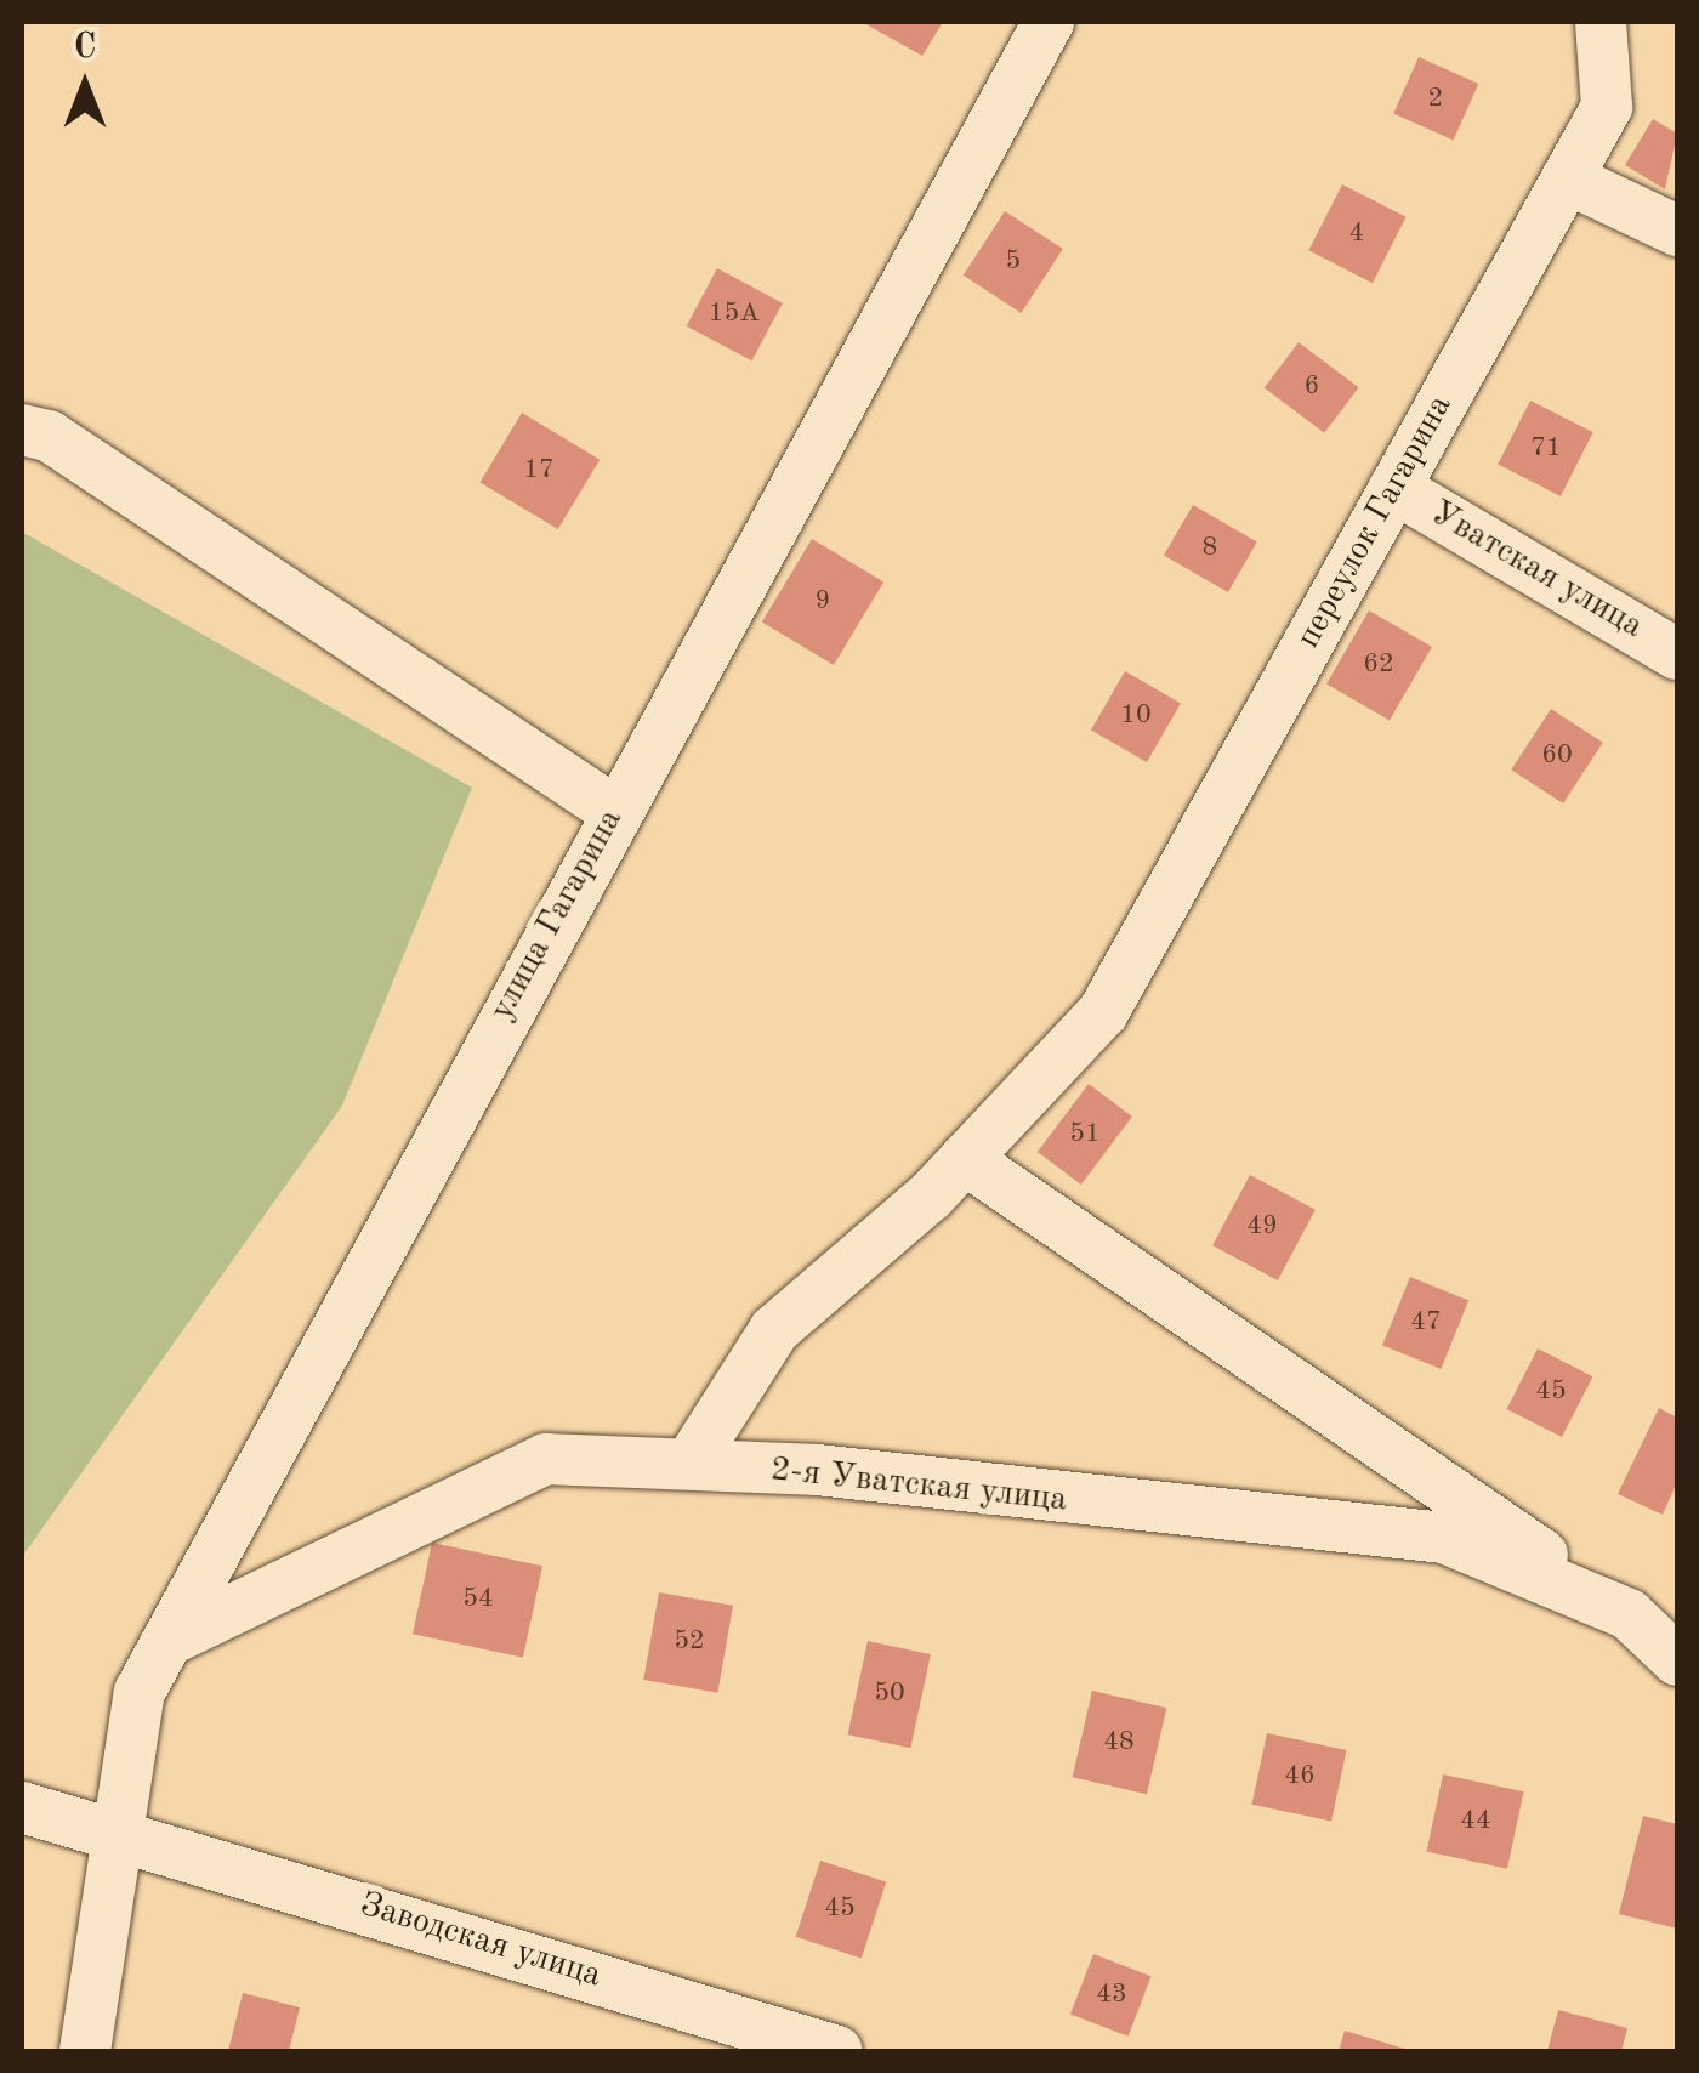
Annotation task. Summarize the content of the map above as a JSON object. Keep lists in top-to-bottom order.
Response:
{
  "streets": {
    "street": [
      "переулок Гагарина",
      "Уватская улица",
      "улица Гагарина",
      "2-я Уватская улица",
      "Заводская улица"
    ]
  },
  "crossings": [
    ["переулок Гагарина", "Уватская улица"],
    ["переулок Гагарина", "2-я Уватская улица"],
    ["улица Гагарина", "2-я Уватская улица"],
    ["улица Гагарина", "Заводская улица"]
  ],
  "house_numbers": [
    "2",
    "4",
    "5",
    "15А",
    "6",
    "71",
    "17",
    "8",
    "9",
    "62",
    "10",
    "60",
    "51",
    "49",
    "47",
    "45",
    "54",
    "52",
    "50",
    "48",
    "46",
    "44",
    "45",
    "43"
  ],
  "north": "top"
}
